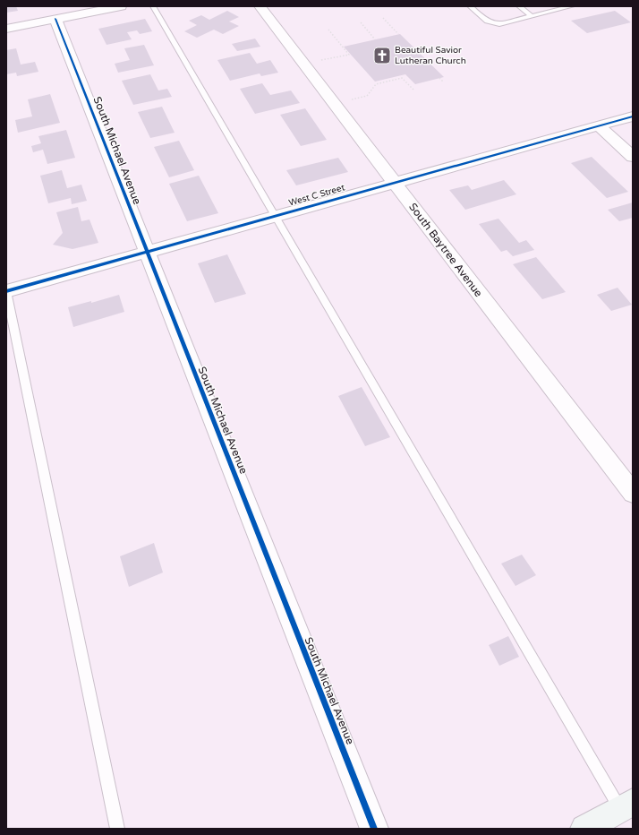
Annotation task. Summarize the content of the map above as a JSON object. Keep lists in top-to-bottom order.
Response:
{
  "streets": {
    "street": ["South Michael Avenue", "West C Street", "South Baytree Avenue"]
  },
  "crossings": [
    ["South Michael Avenue", "West C Street"],
    ["West C Street", "South Baytree Avenue"]
  ],
  "places": {
    "church": ["Beautiful Savior Lutheran Church"]
  }
}
